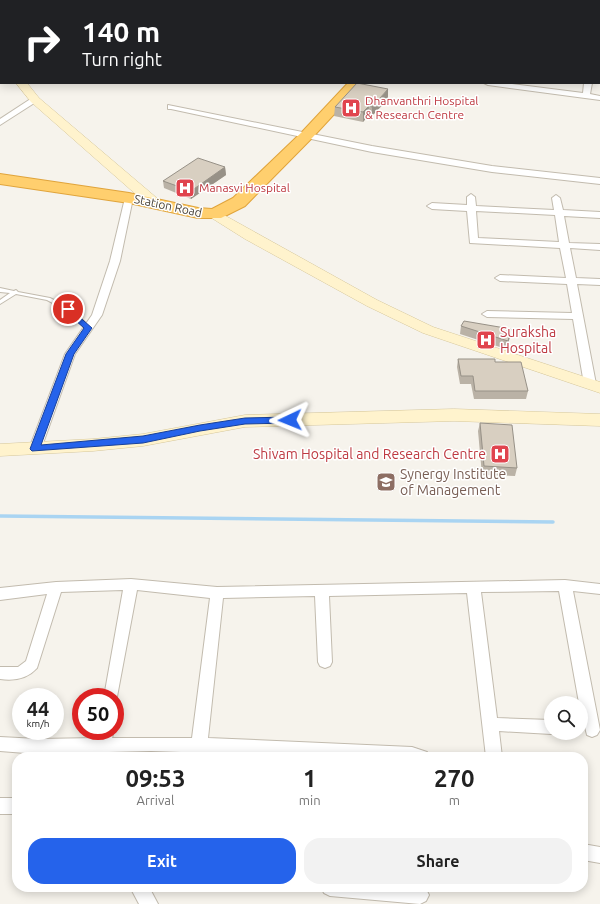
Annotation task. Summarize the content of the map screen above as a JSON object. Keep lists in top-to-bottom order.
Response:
{
  "streets": {
    "highway": ["Station Road"]
  },
  "places": {
    "hospital": [
      "Dhanvanthri Hospital & Research Centre",
      "Manasvi Hospital",
      "Suraksha Hospital",
      "Shivam Hospital and Research Centre"
    ],
    "school or university": ["Synergy Institute of Management"]
  },
  "page": {
    "turn": ["140 m", "Turn right"],
    "speed": "44 km/h",
    "limit": "50",
    "eta": [
      "09:53",
      "Arrival",
      "1",
      "min",
      "270",
      "m"
    ],
    "buttons": ["Exit", "Share"]
  }
}
